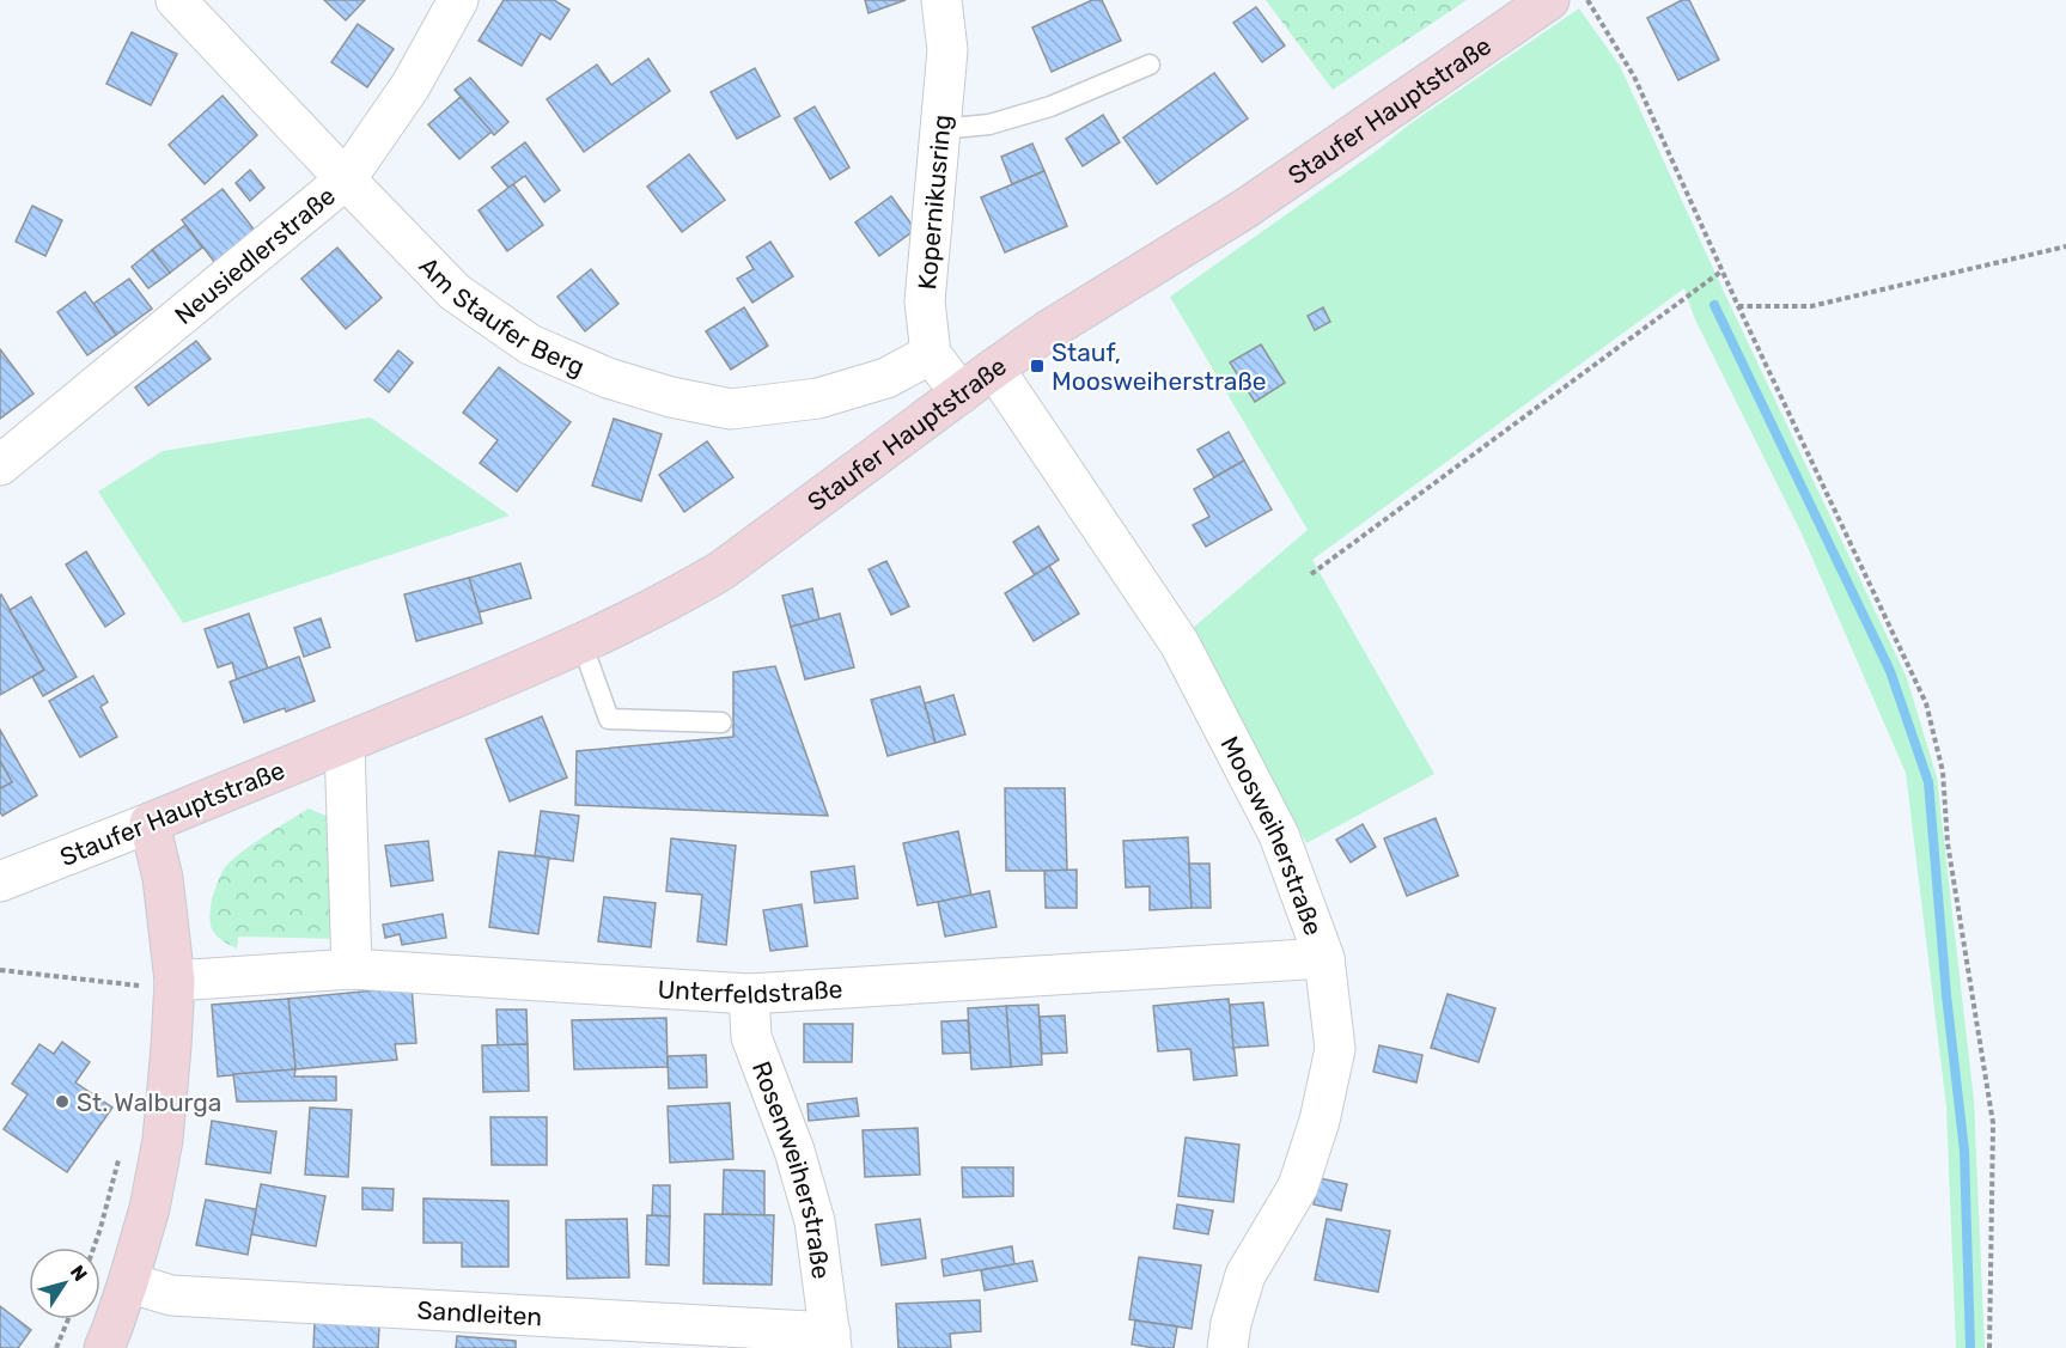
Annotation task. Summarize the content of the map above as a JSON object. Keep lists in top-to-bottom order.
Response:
{
  "streets": {
    "street": [
      "Staufer Hauptstraße",
      "Kopernikusring",
      "Neusiedlerstraße",
      "Am Staufer Berg",
      "Moosweiherstraße",
      "Unterfeldstraße",
      "Rosenweiherstraße",
      "Sandleiten"
    ]
  },
  "crossings": [
    ["Staufer Hauptstraße", "Moosweiherstraße"],
    ["Kopernikusring", "Am Staufer Berg"],
    ["Neusiedlerstraße", "Am Staufer Berg"],
    ["Moosweiherstraße", "Unterfeldstraße"],
    ["Unterfeldstraße", "Rosenweiherstraße"],
    ["Rosenweiherstraße", "Sandleiten"]
  ],
  "places": {
    "transit": ["Stauf, Moosweiherstraße"],
    "other": ["St. Walburga"]
  },
  "north": "top right"
}
